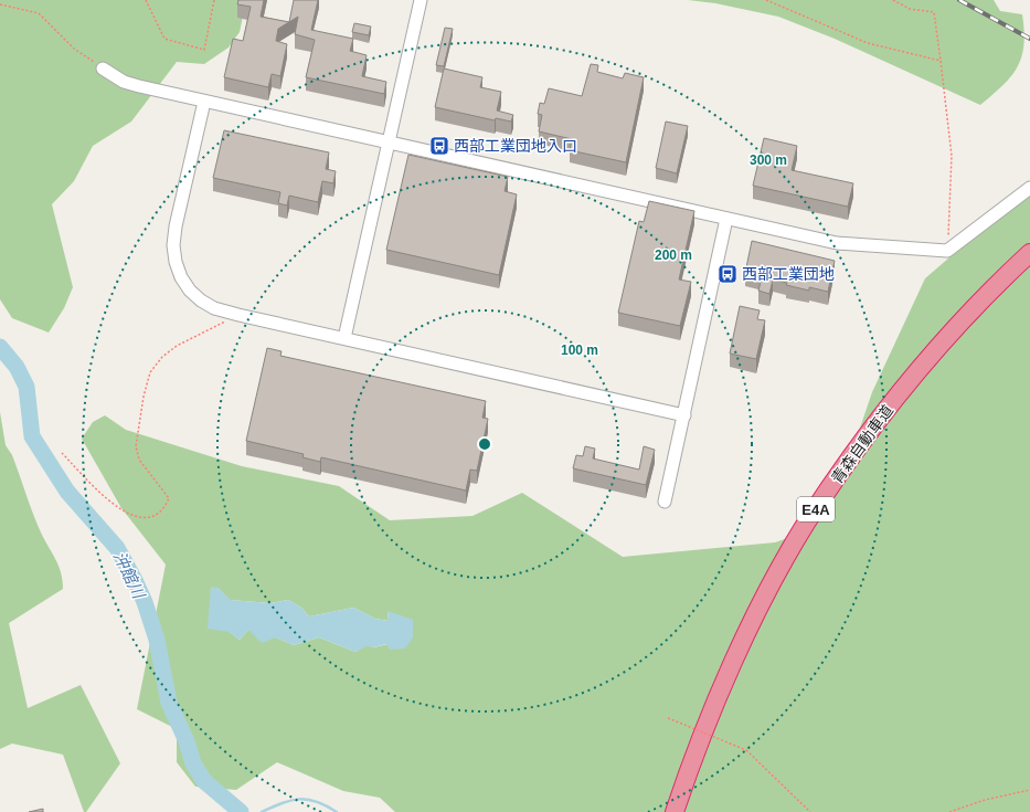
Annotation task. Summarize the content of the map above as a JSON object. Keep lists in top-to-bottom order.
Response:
{
  "streets": {
    "highway": ["青森自動車道", "E4A"]
  },
  "water": ["沖館川"],
  "places": {
    "bus stop": ["西部工業団地入口", "西部工業団地"]
  },
  "rings": ["300 m", "200 m", "100 m"]
}
